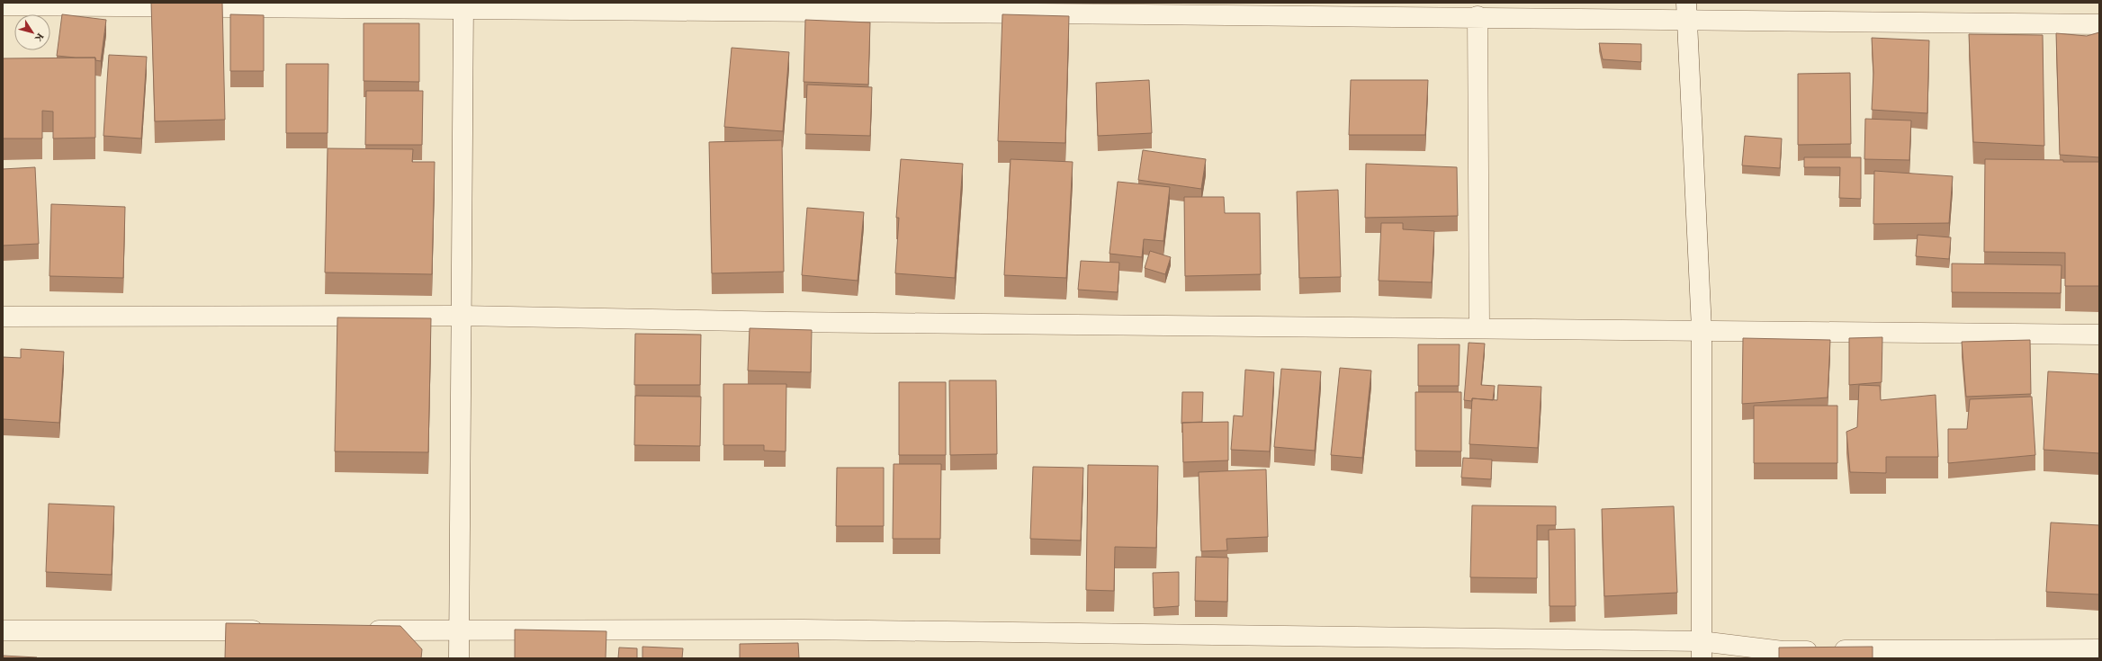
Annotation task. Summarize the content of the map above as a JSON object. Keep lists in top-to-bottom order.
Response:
{
  "north": "bottom right"
}
